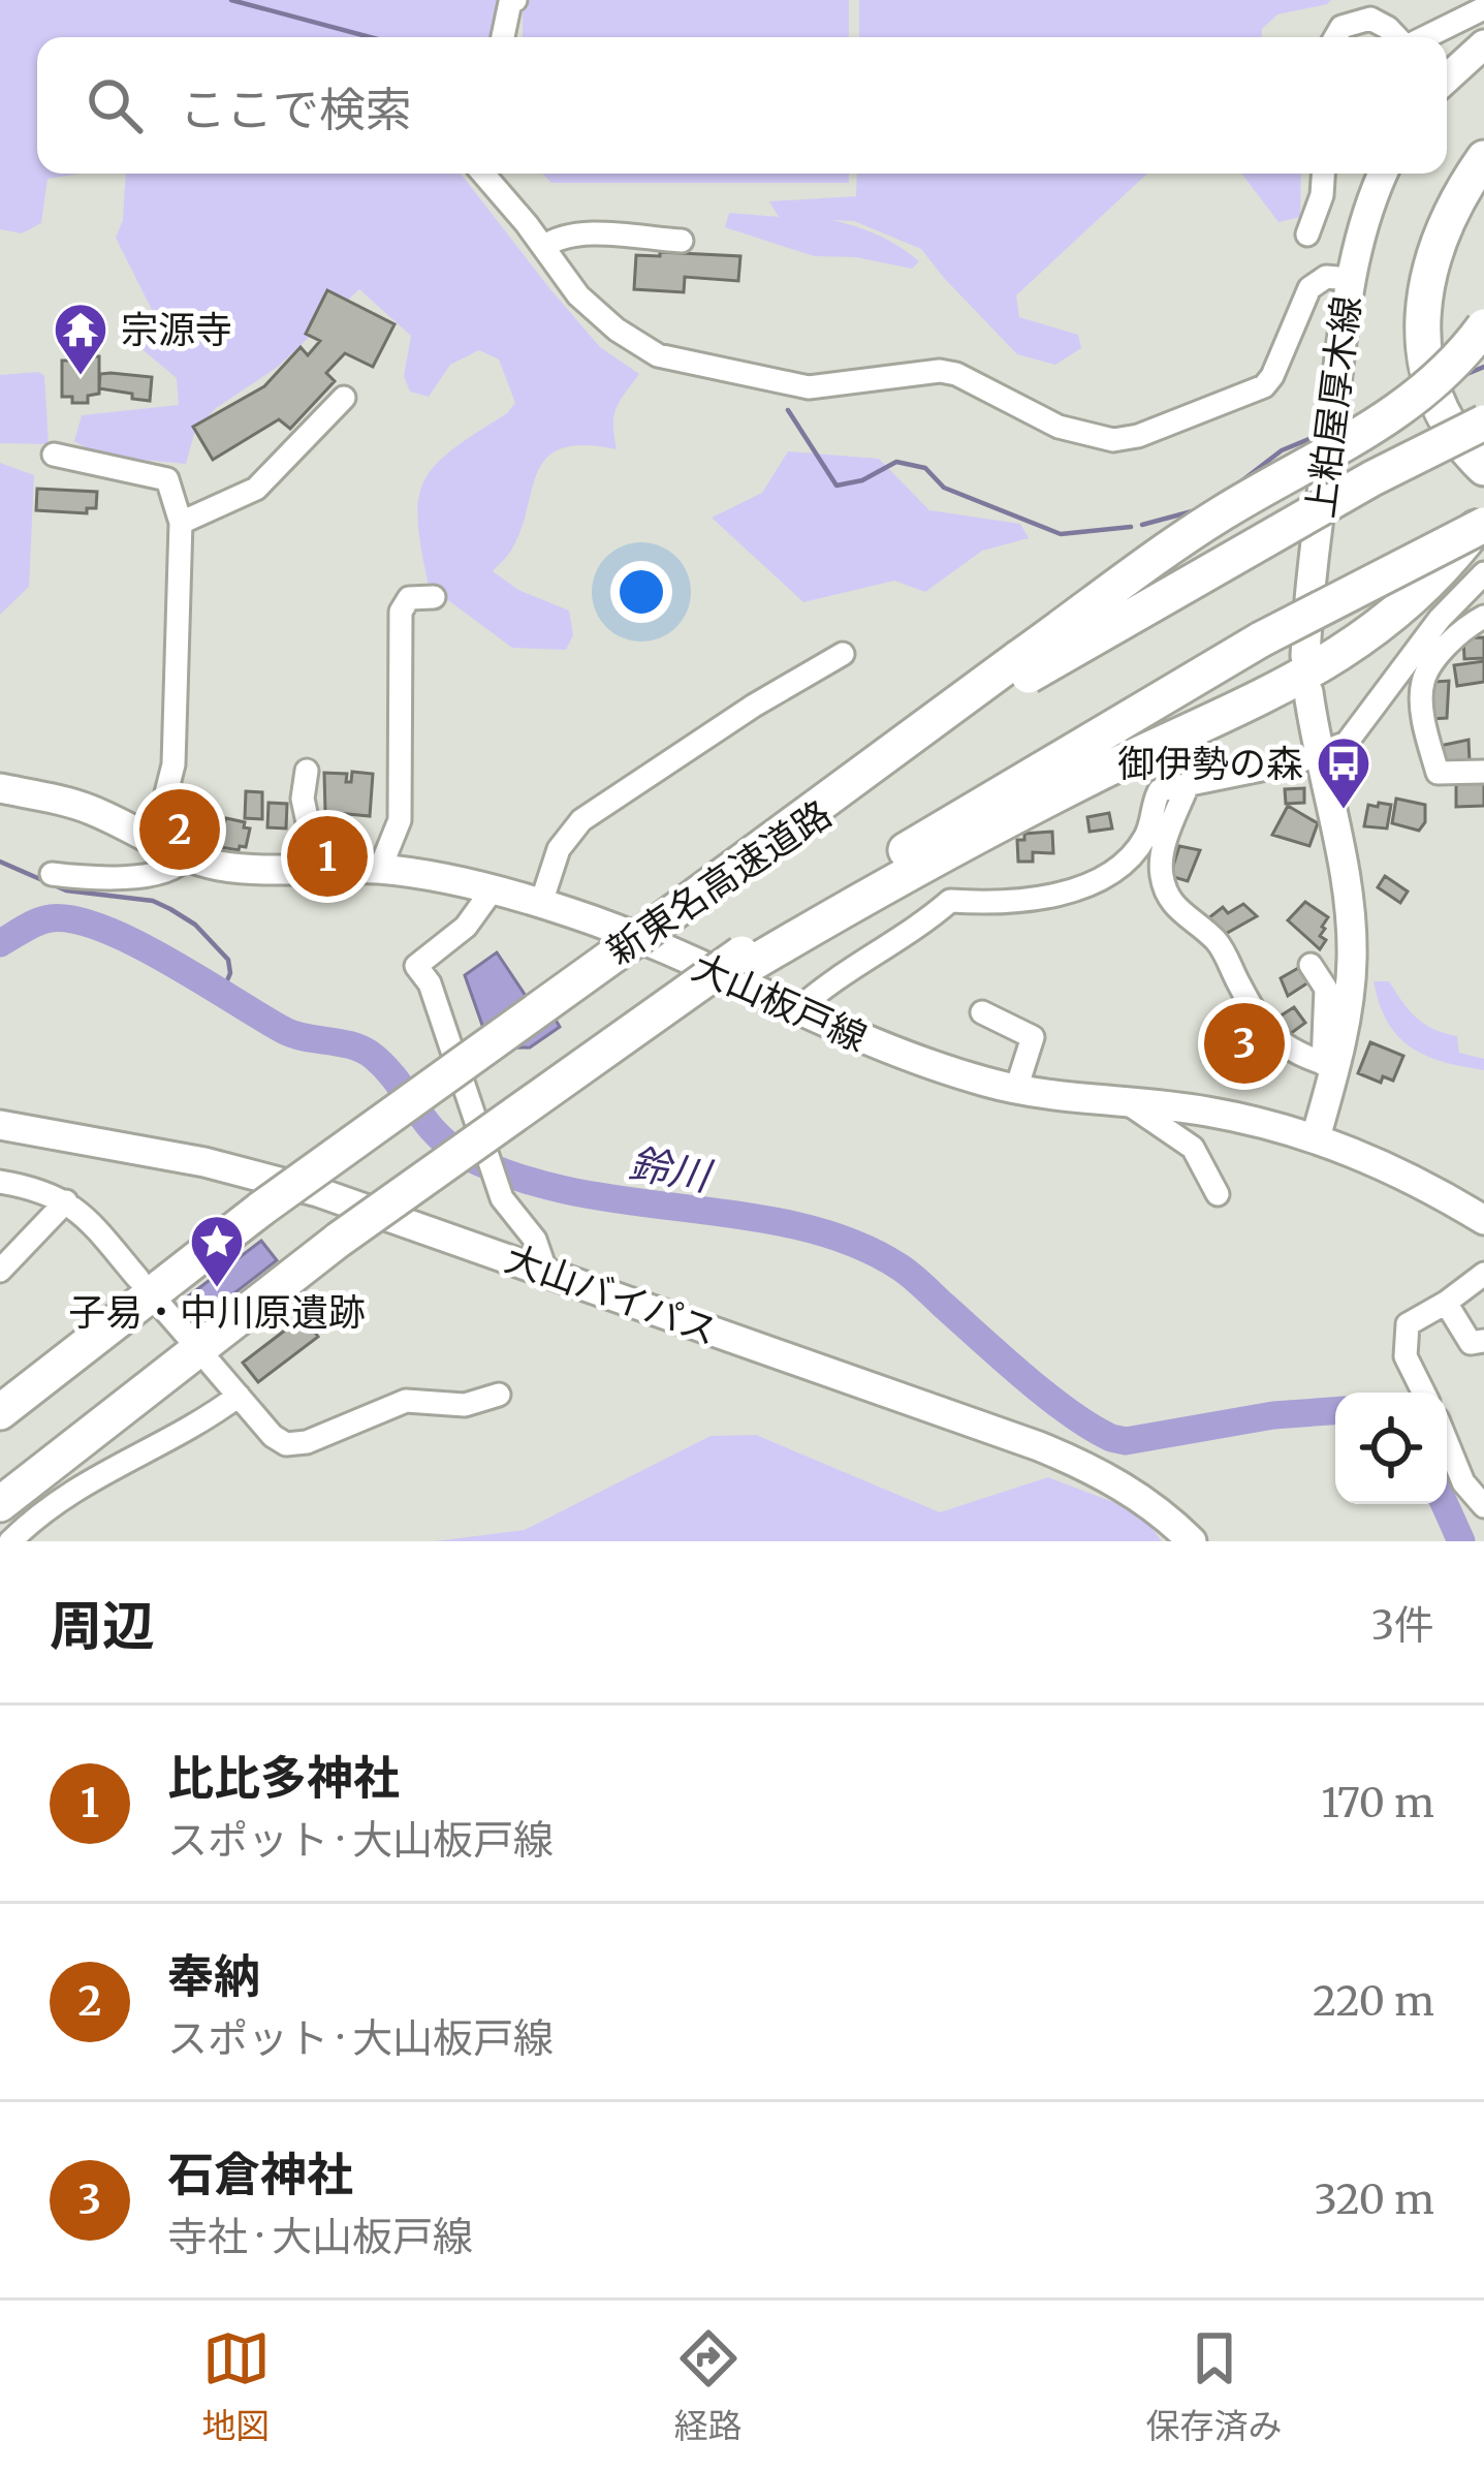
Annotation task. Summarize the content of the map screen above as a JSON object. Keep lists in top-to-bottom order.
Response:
{
  "streets": {
    "highway": ["新東名高速道路"],
    "main road": ["上粕屋厚木線", "大山板戸線", "大山バイパス"]
  },
  "water": ["鈴川"],
  "places": {
    "temple": ["宗源寺"],
    "bus stop": ["御伊勢の森"],
    "place": ["子易・中川原遺跡"]
  },
  "page": {
    "search": "ここで検索",
    "pins": ["2", "1", "3"],
    "heading": ["周辺", "3件"],
    "list": [
      {
        "mark": "1",
        "name": "比比多神社",
        "note": "スポット · 大山板戸線",
        "value": "170 m"
      },
      {
        "mark": "2",
        "name": "奉納",
        "note": "スポット · 大山板戸線",
        "value": "220 m"
      },
      {
        "mark": "3",
        "name": "石倉神社",
        "note": "寺社 · 大山板戸線",
        "value": "320 m"
      }
    ],
    "nav": ["地図", "経路", "保存済み"]
  }
}
